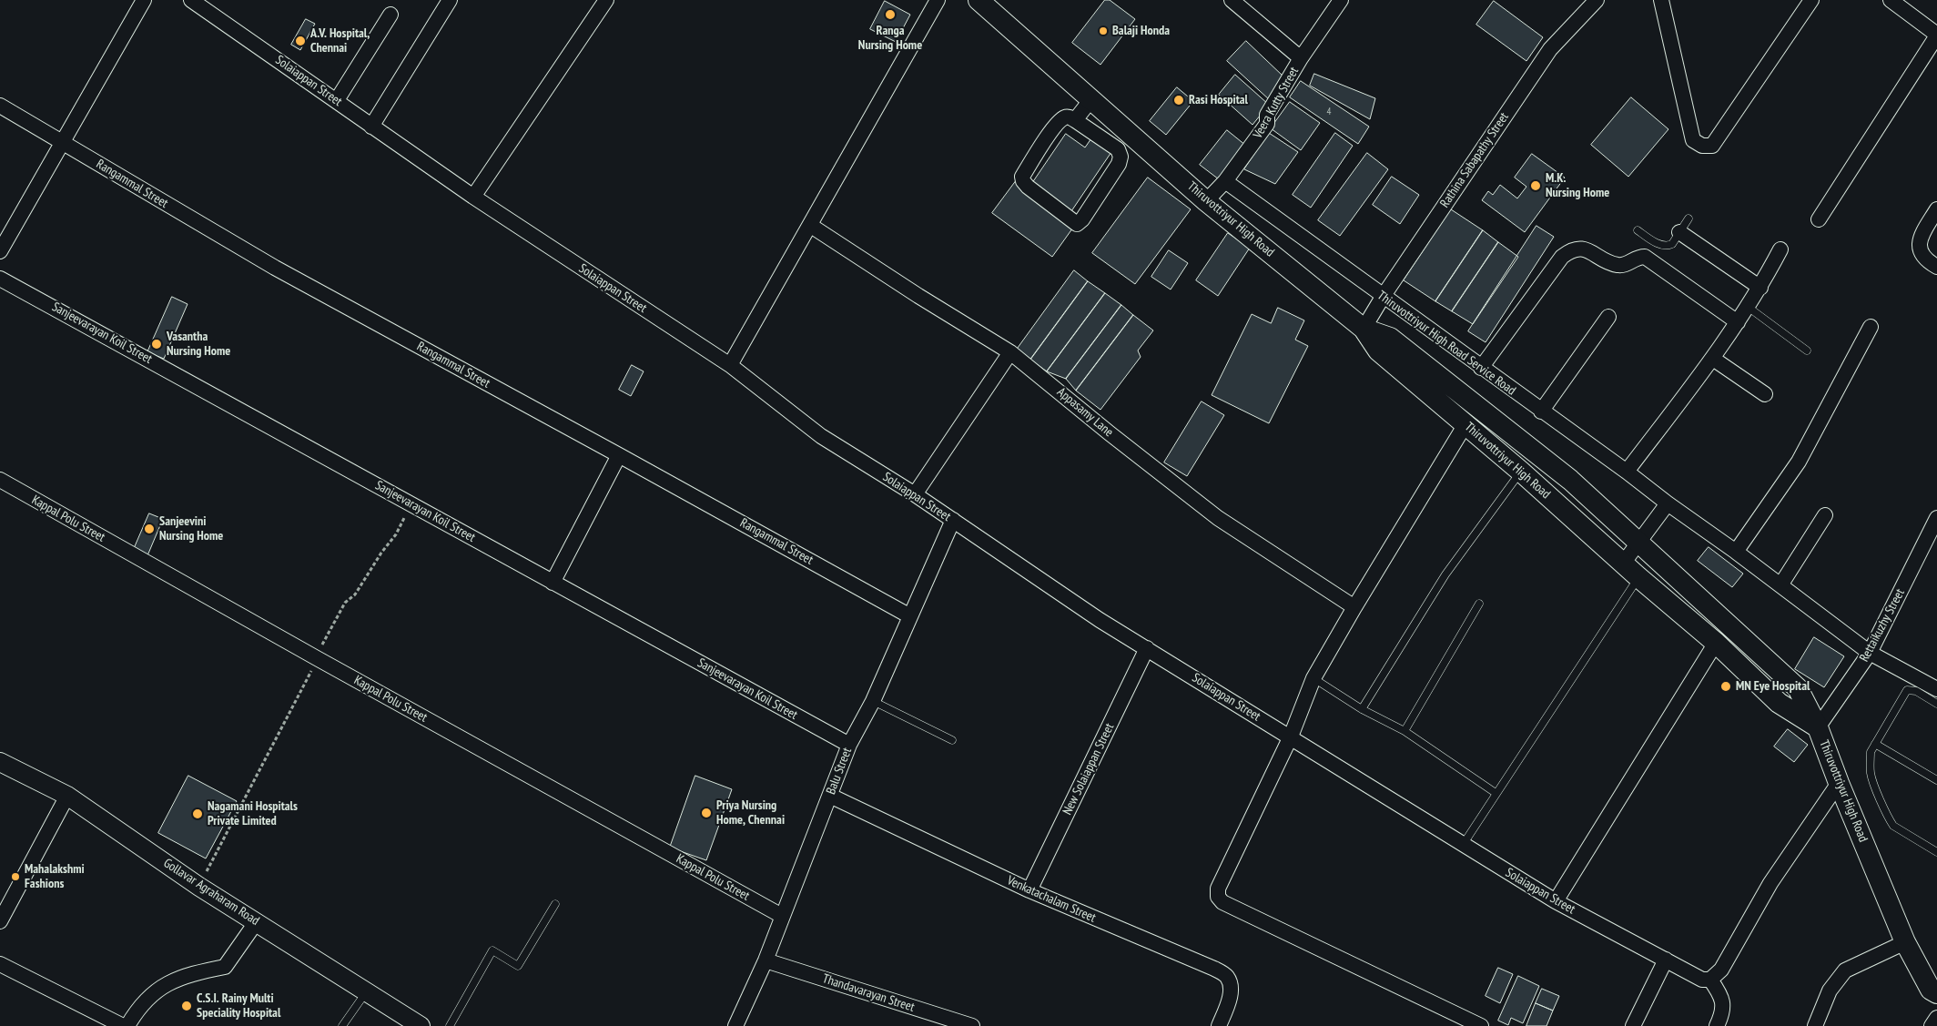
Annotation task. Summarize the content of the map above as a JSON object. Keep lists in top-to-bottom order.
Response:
{
  "streets": {
    "main road": ["Thiruvottriyur High Road"],
    "street": [
      "Solaiappan Street",
      "Veera Kutty Street",
      "Rathina Sabapathy Street",
      "Rangammal Street",
      "Sanjeevarayan Koil Street",
      "Thiruvottriyur High Road Service Road",
      "Appasamy Lane",
      "Kappal Polu Street",
      "Rettaikuzhy Street",
      "New Solaiappan Street",
      "Balu Street",
      "Gollavar Agraharam Road",
      "Venkatachalam Street",
      "Thandavarayan Street"
    ]
  },
  "crossings": [
    ["Solaiappan Street", "New Solaiappan Street"],
    ["Solaiappan Street", "Balu Street"],
    ["Veera Kutty Street", "Thiruvottriyur High Road"],
    ["Veera Kutty Street", "Thiruvottriyur High Road Service Road"],
    ["Rathina Sabapathy Street", "Thiruvottriyur High Road"],
    ["Rathina Sabapathy Street", "Thiruvottriyur High Road Service Road"],
    ["Rangammal Street", "Balu Street"],
    ["Thiruvottriyur High Road", "Rettaikuzhy Street"],
    ["Sanjeevarayan Koil Street", "Balu Street"],
    ["Thiruvottriyur High Road Service Road", "Rettaikuzhy Street"],
    ["Kappal Polu Street", "Balu Street"],
    ["New Solaiappan Street", "Venkatachalam Street"],
    ["Balu Street", "Venkatachalam Street"],
    ["Balu Street", "Thandavarayan Street"]
  ],
  "places": [
    "Ranga Nursing Home",
    "Balaji Honda",
    "A.V. Hospital, Chennai",
    "Rasi Hospital",
    "M.K. Nursing Home",
    "Vasantha Nursing Home",
    "Sanjeevini Nursing Home",
    "MN Eye Hospital",
    "Priya Nursing Home, Chennai",
    "Nagamani Hospitals Private Limited",
    "Mahalakshmi Fashions",
    "C.S.I. Rainy Multi Speciality Hospital"
  ],
  "house_numbers": ["4"]
}
